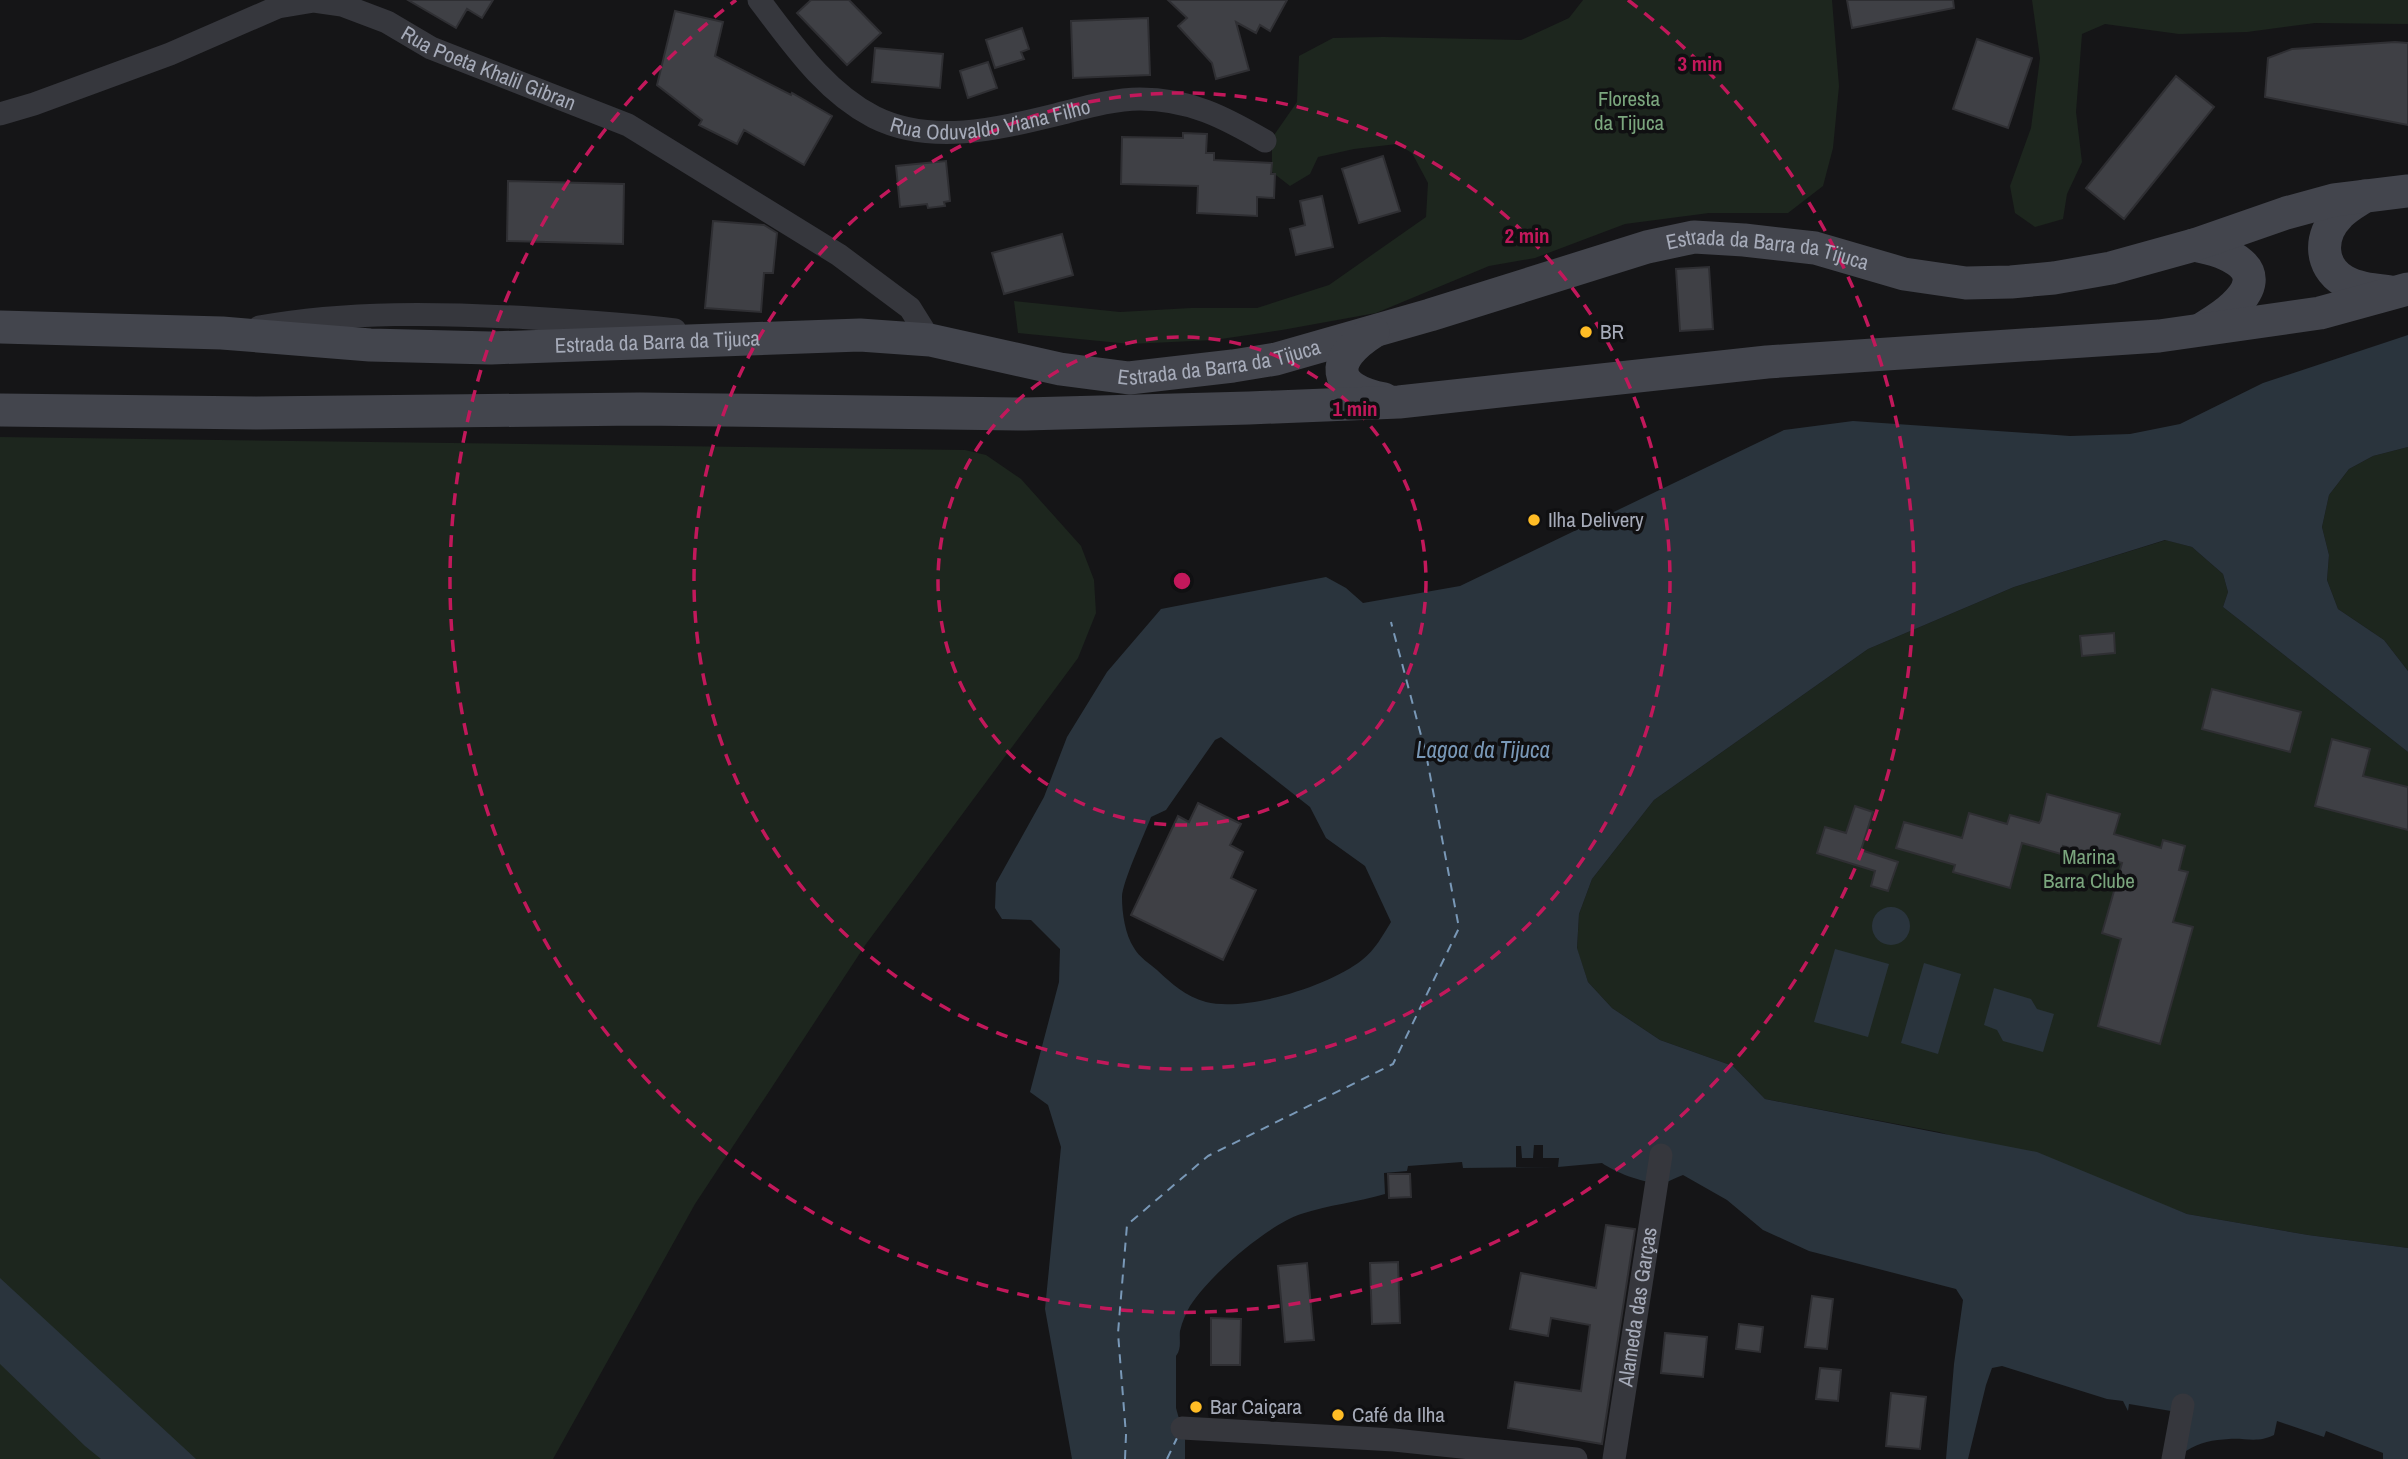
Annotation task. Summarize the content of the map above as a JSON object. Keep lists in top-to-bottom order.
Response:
{
  "streets": {
    "main road": ["Estrada da Barra da Tijuca"],
    "street": ["Rua Poeta Khalil Gibran", "Rua Oduvaldo Viana Filho", "Alameda das Garças"]
  },
  "crossings": [
    ["Rua Poeta Khalil Gibran", "Estrada da Barra da Tijuca"]
  ],
  "water": ["Lagoa da Tijuca"],
  "parks": ["Floresta da Tijuca", "Marina Barra Clube"],
  "places": [
    "BR",
    "Ilha Delivery",
    "Bar Caiçara",
    "Café da Ilha"
  ],
  "rings": ["3 min", "2 min", "1 min"]
}
